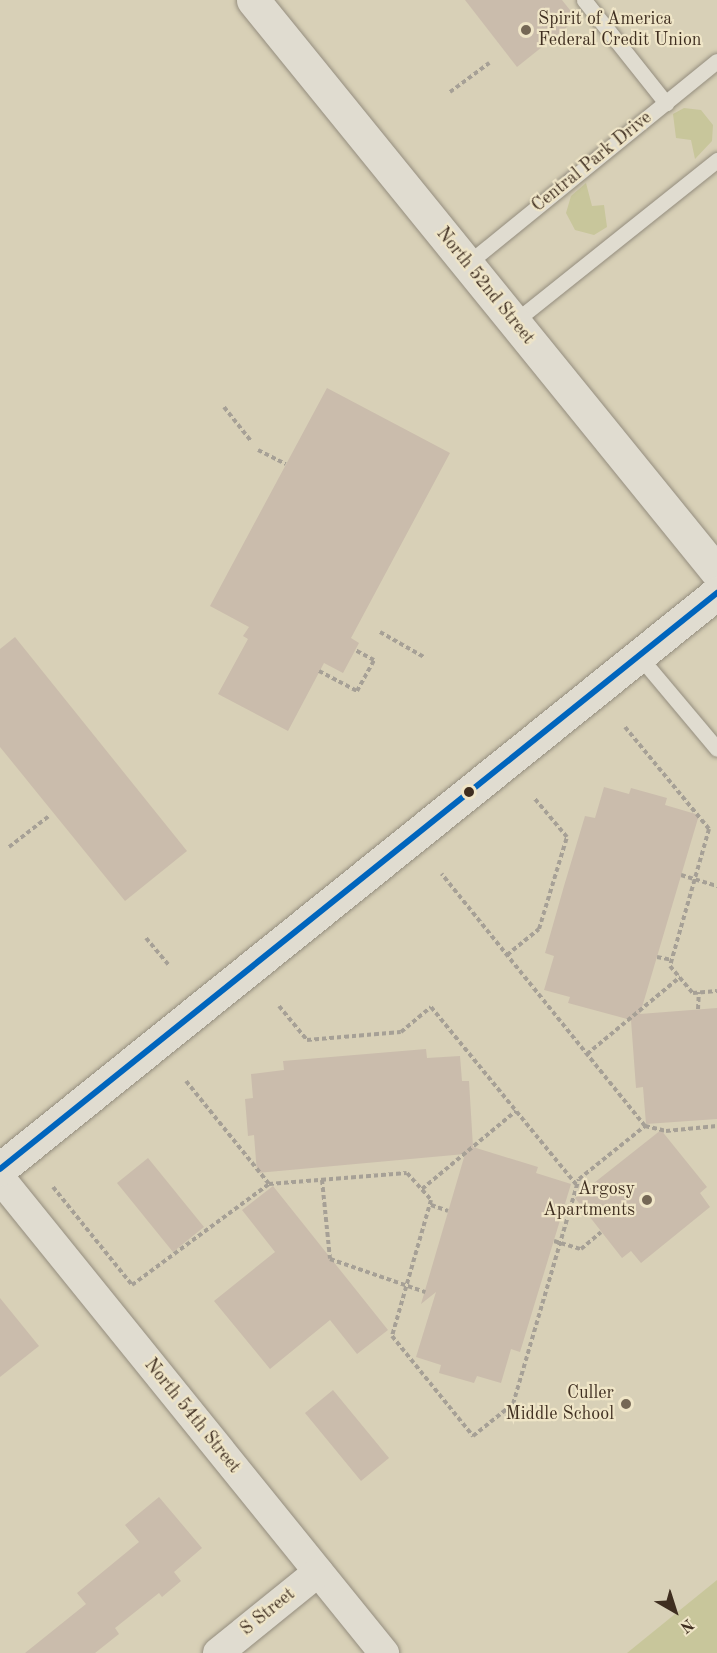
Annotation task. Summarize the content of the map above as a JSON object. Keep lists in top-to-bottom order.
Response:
{
  "streets": {
    "main road": ["North 52nd Street"],
    "street": ["North 54th Street", "S Street"],
    "lane": ["Central Park Drive"]
  },
  "crossings": [
    ["Central Park Drive", "North 52nd Street"],
    ["North 54th Street", "S Street"]
  ],
  "places": ["Spirit of America Federal Credit Union", "Argosy Apartments", "Culler Middle School"],
  "north": "bottom right"
}
